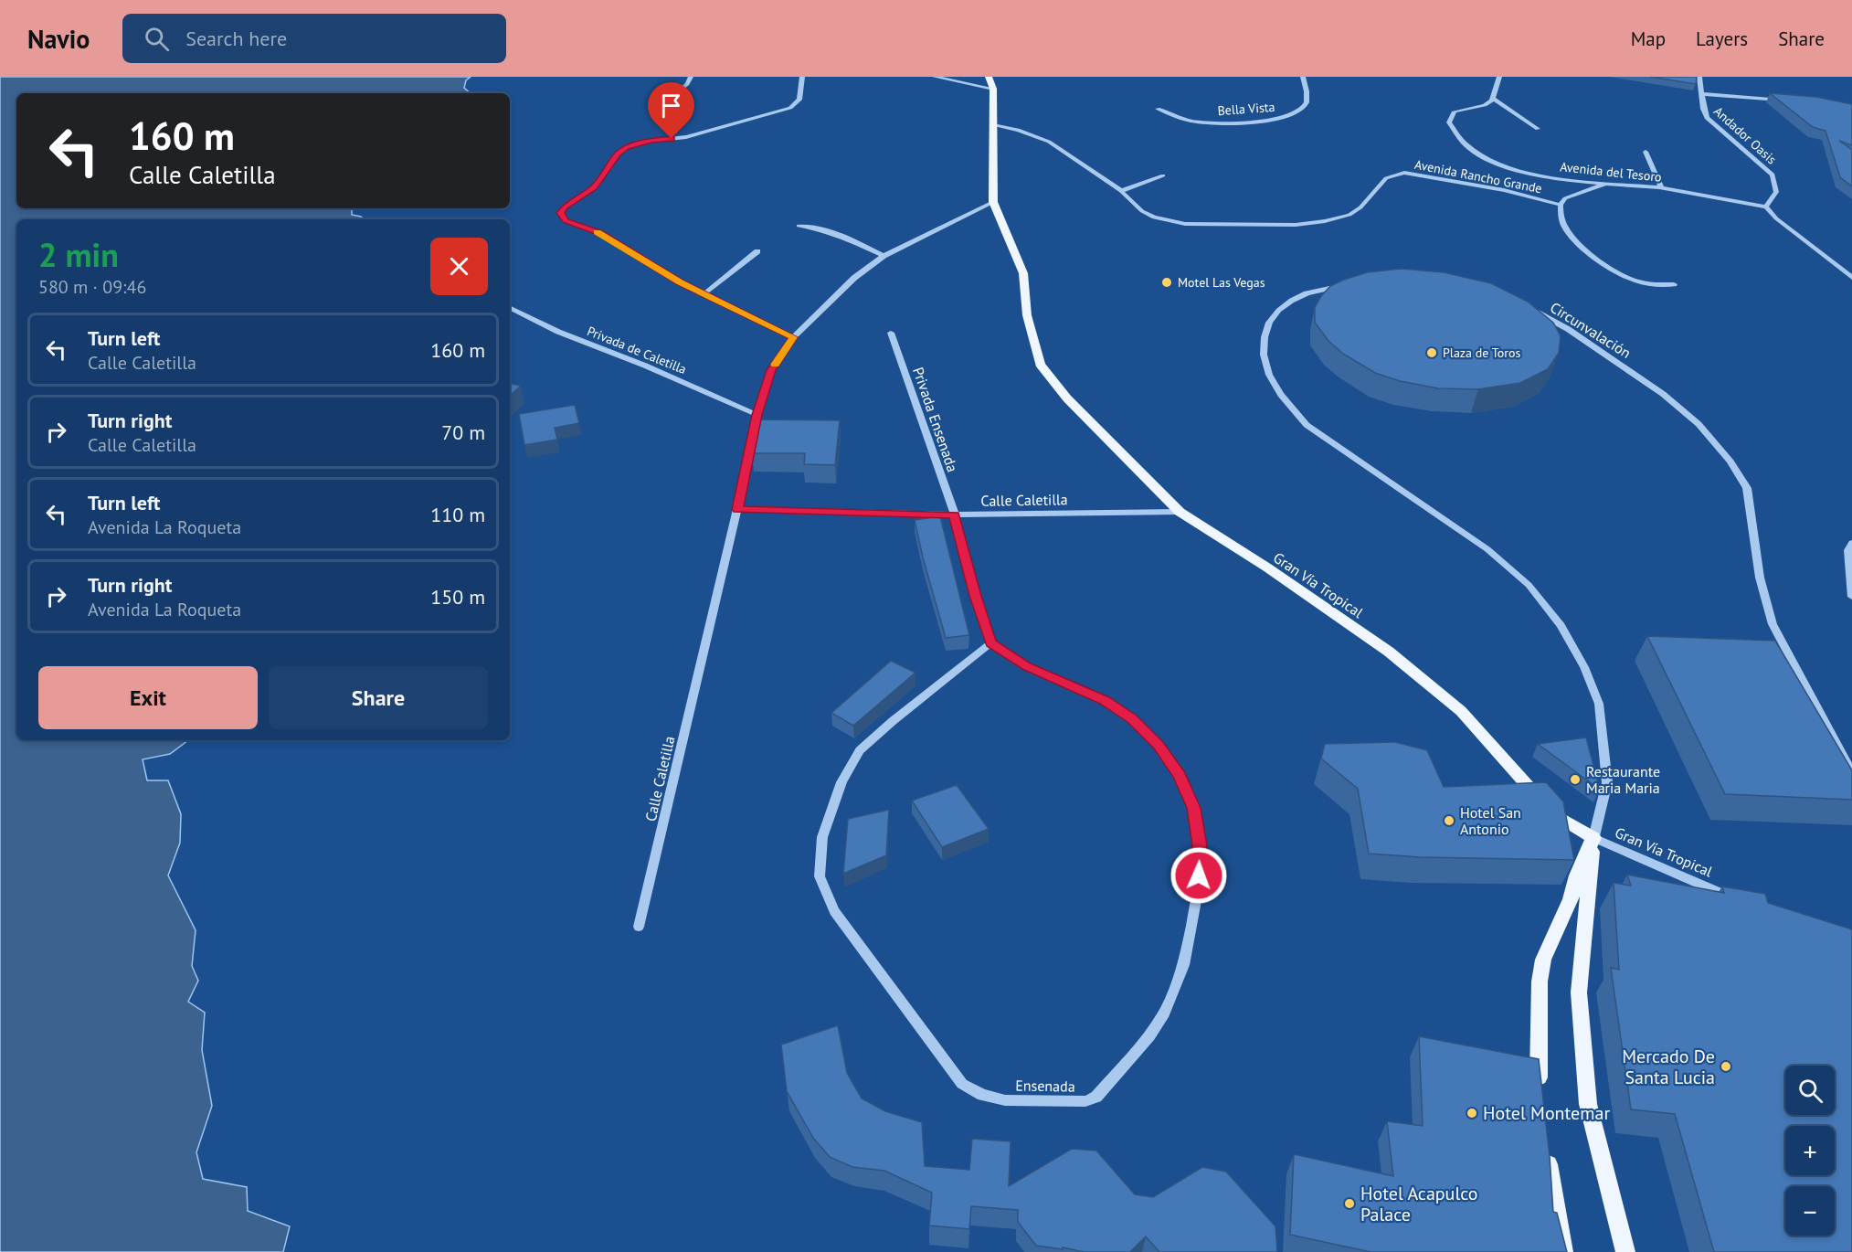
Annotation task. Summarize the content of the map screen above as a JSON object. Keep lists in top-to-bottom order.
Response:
{
  "streets": {
    "main road": ["Gran Vía Tropical"],
    "street": [
      "Bella Vista",
      "Andador Oasis",
      "Avenida del Tesoro",
      "Avenida Rancho Grande",
      "Circunvalación",
      "Privada de Caletilla",
      "Privada Ensenada",
      "Calle Caletilla",
      "Ensenada"
    ]
  },
  "crossings": [
    ["Andador Oasis", "Avenida del Tesoro"],
    ["Avenida del Tesoro", "Avenida Rancho Grande"],
    ["Avenida Rancho Grande", "Gran Vía Tropical"],
    ["Privada de Caletilla", "Calle Caletilla"],
    ["Privada Ensenada", "Calle Caletilla"],
    ["Calle Caletilla", "Gran Vía Tropical"]
  ],
  "places": [
    "Motel Las Vegas",
    "Plaza de Toros",
    "Restaurante Maria Maria",
    "Hotel San Antonio",
    "Mercado De Santa Lucia",
    "Hotel Montemar",
    "Hotel Acapulco Palace"
  ],
  "page": {
    "header": "Navio",
    "search": "Search here",
    "nav": ["Map", "Layers", "Share"],
    "turn": ["160 m", "Calle Caletilla"],
    "heading": ["2 min", "580 m · 09:46"],
    "list": [
      {
        "name": "Turn left",
        "note": "Calle Caletilla",
        "value": "160 m"
      },
      {
        "name": "Turn right",
        "note": "Calle Caletilla",
        "value": "70 m"
      },
      {
        "name": "Turn left",
        "note": "Avenida La Roqueta",
        "value": "110 m"
      },
      {
        "name": "Turn right",
        "note": "Avenida La Roqueta",
        "value": "150 m"
      }
    ],
    "buttons": ["Exit", "Share"],
    "map_buttons": ["+", "−"]
  }
}
